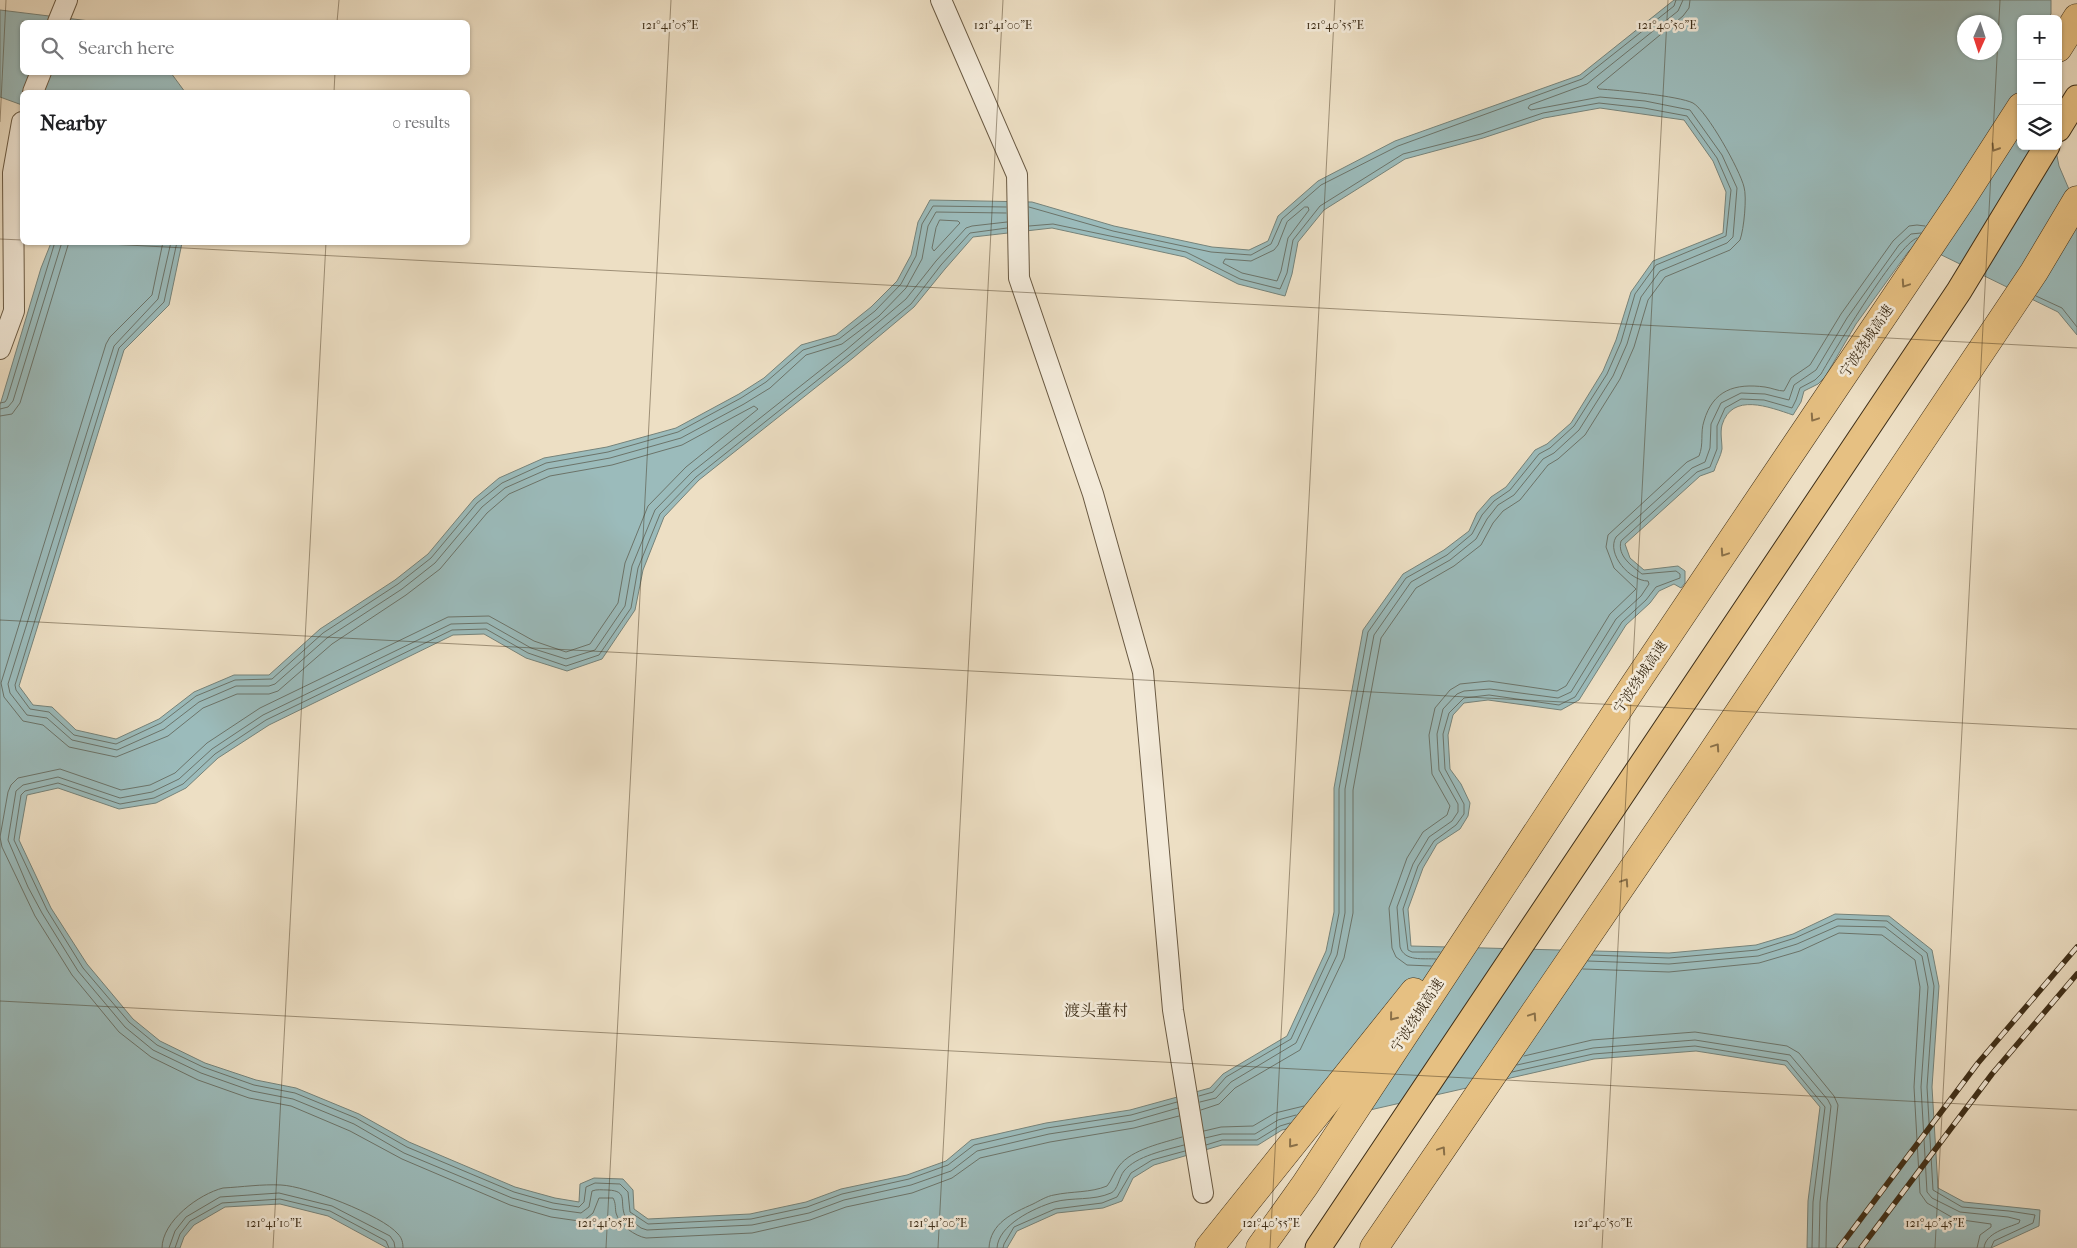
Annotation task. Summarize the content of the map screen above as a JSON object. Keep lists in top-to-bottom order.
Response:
{
  "streets": {
    "highway": ["宁波绕城高速"]
  },
  "districts": ["渡头董村"],
  "north": "bottom",
  "page": {
    "map_buttons": ["+", "−"],
    "search": "Search here",
    "heading": ["Nearby", "0 results"]
  },
  "coordinates": [
    "121°41'05\"E",
    "121°41'00\"E",
    "121°40'55\"E",
    "121°40'50\"E",
    "121°41'10\"E",
    "121°40'45\"E"
  ]
}
